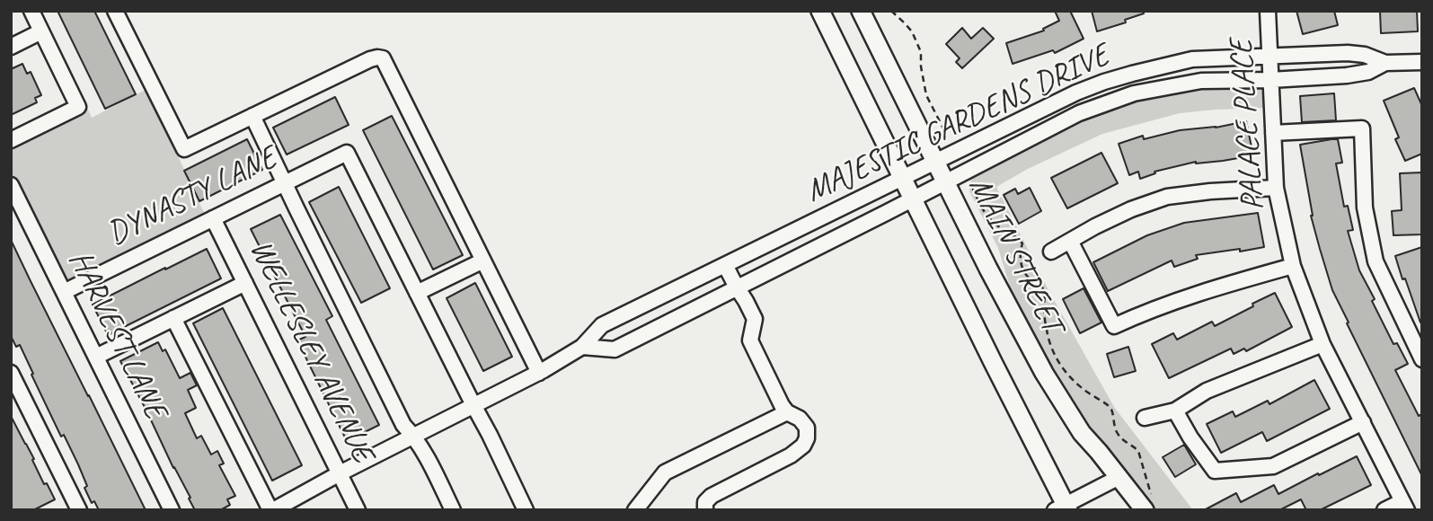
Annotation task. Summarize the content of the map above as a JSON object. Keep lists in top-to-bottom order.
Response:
{
  "streets": {
    "main road": ["MAIN STREET"],
    "street": [
      "MAJESTIC GARDENS DRIVE",
      "PALACE PLACE",
      "DYNASTY LANE",
      "HARVEST LANE",
      "WELLESLEY AVENUE"
    ]
  },
  "crossings": [
    ["MAJESTIC GARDENS DRIVE", "PALACE PLACE"],
    ["MAJESTIC GARDENS DRIVE", "MAIN STREET"],
    ["MAJESTIC GARDENS DRIVE", "WELLESLEY AVENUE"],
    ["DYNASTY LANE", "HARVEST LANE"],
    ["DYNASTY LANE", "WELLESLEY AVENUE"]
  ]
}
